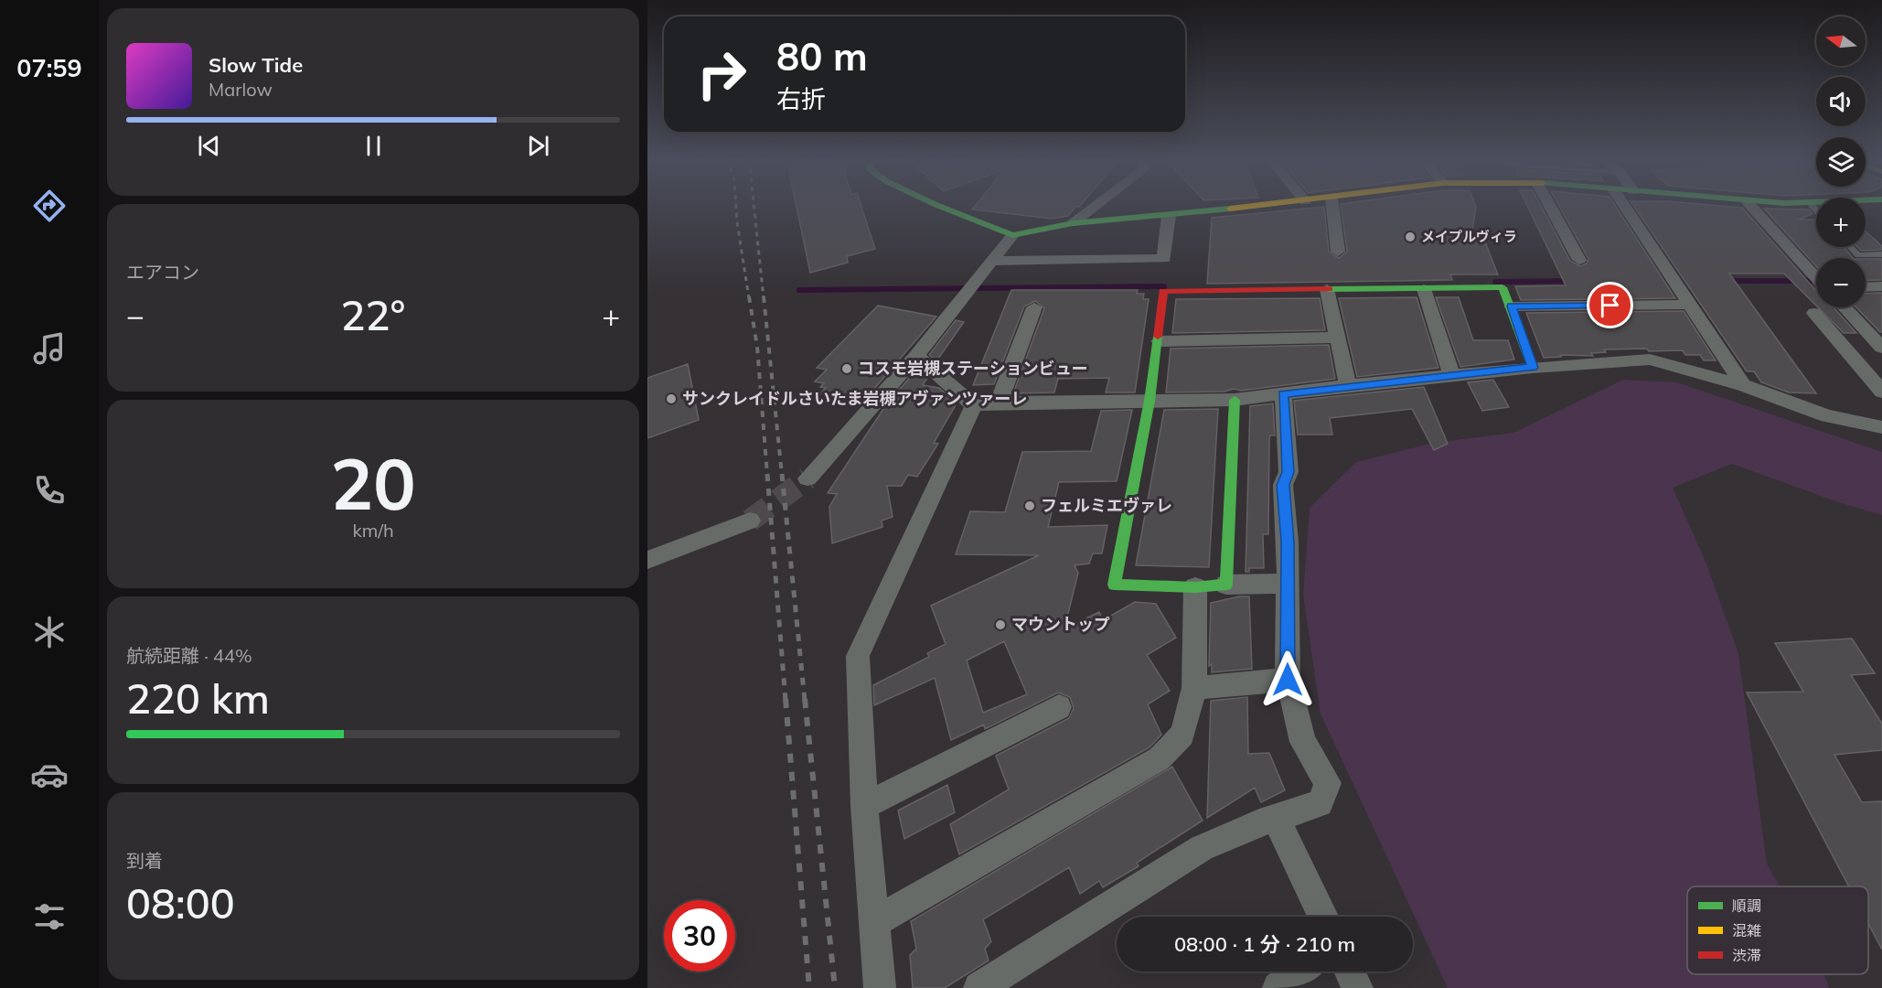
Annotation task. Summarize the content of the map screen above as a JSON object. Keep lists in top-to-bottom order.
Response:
{
  "places": [
    "メイプルヴィラ",
    "コスモ岩槻ステーションビュー",
    "サンクレイドルさいたま岩槻アヴァンツァーレ",
    "フェルミエヴァレ",
    "マウントップ"
  ],
  "legend": ["順調", "混雑", "渋滞"],
  "north": "left",
  "page": {
    "tabs": "07:59",
    "map_buttons": ["+", "−"],
    "turn": ["80 m", "右折"],
    "song": ["Slow Tide", "Marlow"],
    "tile": [
      "エアコン",
      ["20", "km/h"],
      ["航続距離 · 44%", "220 km"],
      ["到着", "08:00"]
    ],
    "heat": ["−", "22°", "+"],
    "limit": "30",
    "trip": "08:00 · 1 分 · 210 m"
  }
}
